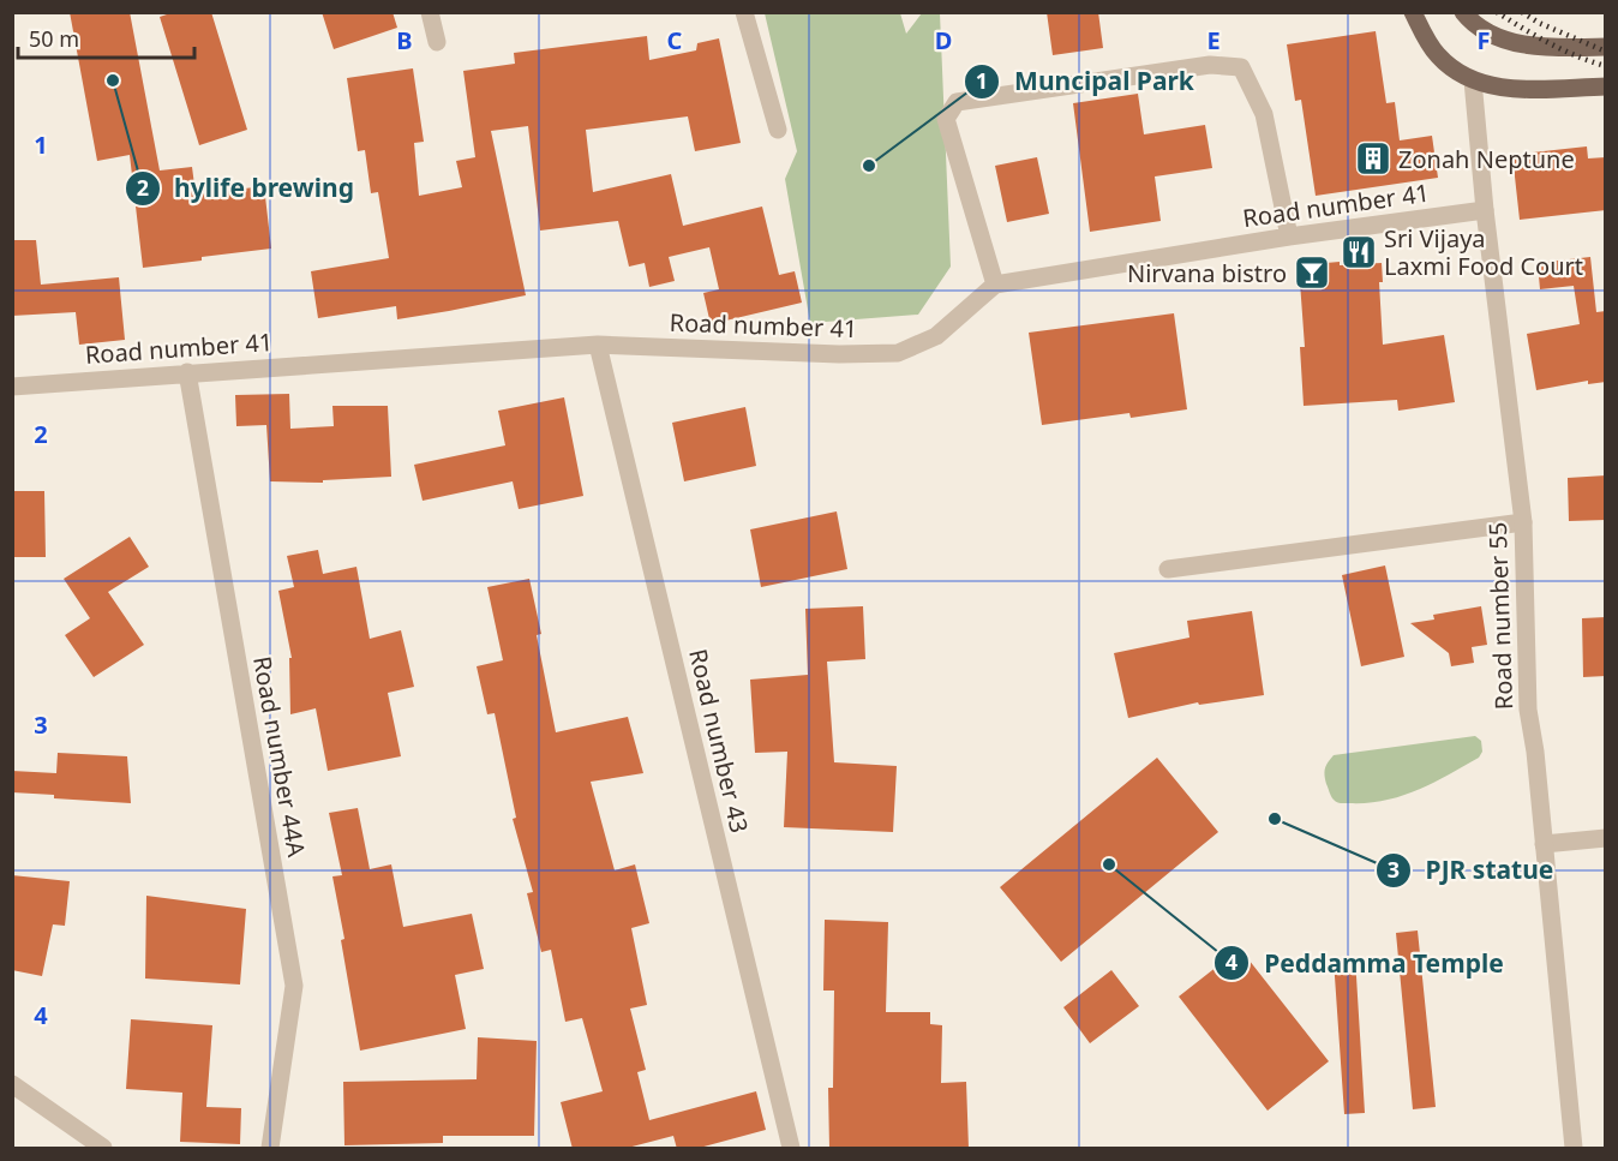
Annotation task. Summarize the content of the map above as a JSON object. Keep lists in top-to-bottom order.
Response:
{
  "streets": {
    "street": [
      "Road number 41",
      "Road number 55",
      "Road number 43",
      "Road number 44A"
    ]
  },
  "crossings": [
    ["Road number 41", "Road number 55"],
    ["Road number 41", "Road number 43"],
    ["Road number 41", "Road number 44A"]
  ],
  "places": {
    "other": [
      "hylife brewing",
      "Muncipal Park",
      "PJR statue",
      "Peddamma Temple"
    ],
    "building": ["Zonah Neptune"],
    "restaurant": ["Sri Vijaya Laxmi Food Court"],
    "bar": ["Nirvana bistro"]
  },
  "scale_bar": "50 m",
  "grid": {
    "columns": [
      "B",
      "C",
      "D",
      "E",
      "F"
    ],
    "rows": [
      "1",
      "2",
      "3",
      "4"
    ]
  }
}
